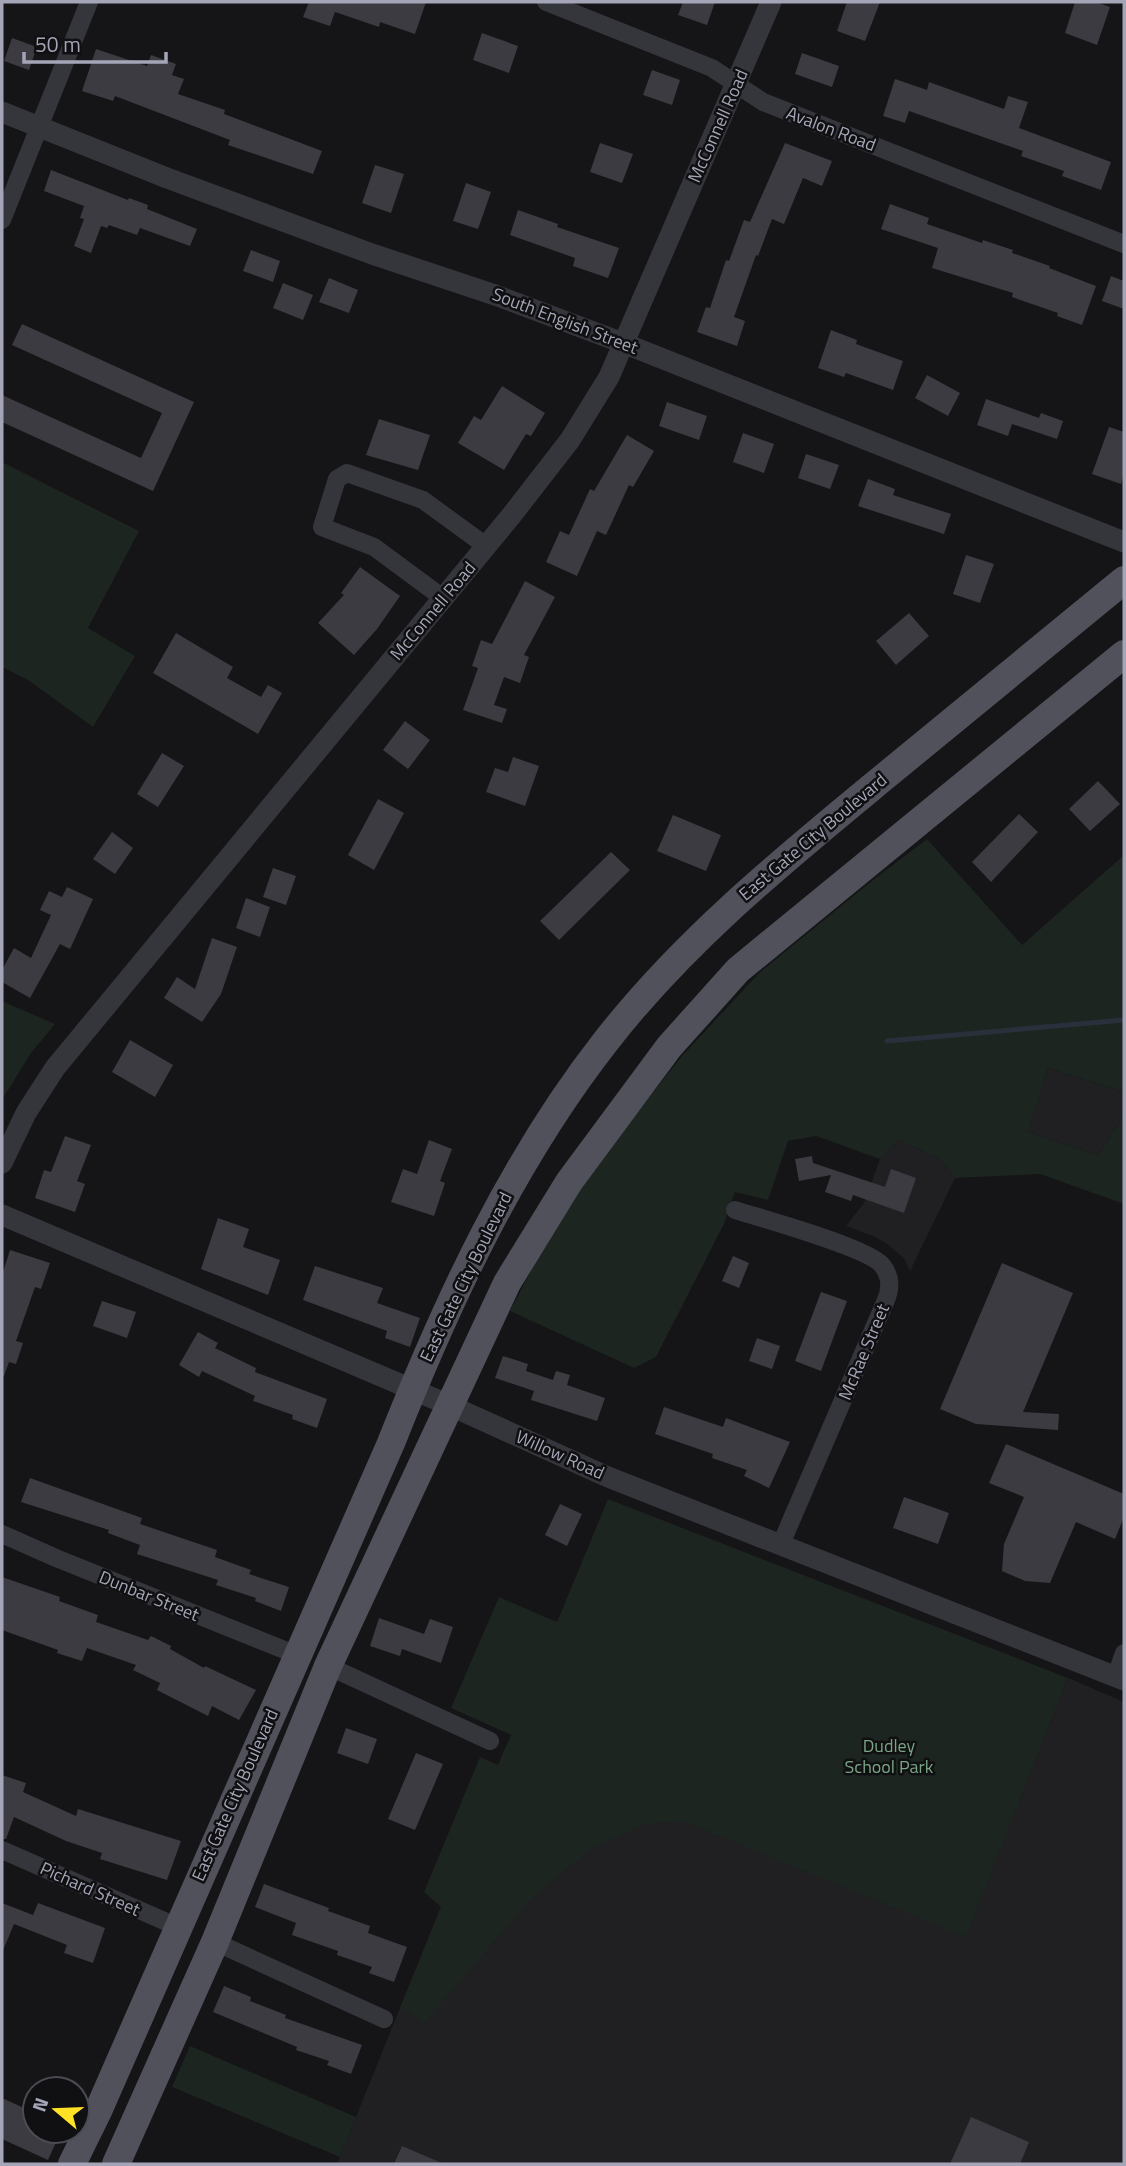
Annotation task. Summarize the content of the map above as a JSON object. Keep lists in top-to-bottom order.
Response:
{
  "streets": {
    "main road": ["East Gate City Boulevard"],
    "street": [
      "McConnell Road",
      "Avalon Road",
      "South English Street",
      "McRae Street",
      "Willow Road",
      "Dunbar Street",
      "Pichard Street"
    ]
  },
  "crossings": [
    ["McConnell Road", "Avalon Road"],
    ["McConnell Road", "South English Street"],
    ["East Gate City Boulevard", "Willow Road"],
    ["East Gate City Boulevard", "Dunbar Street"],
    ["East Gate City Boulevard", "Pichard Street"],
    ["McRae Street", "Willow Road"]
  ],
  "parks": ["Dudley School Park"],
  "scale_bar": "50 m",
  "north": "left"
}
